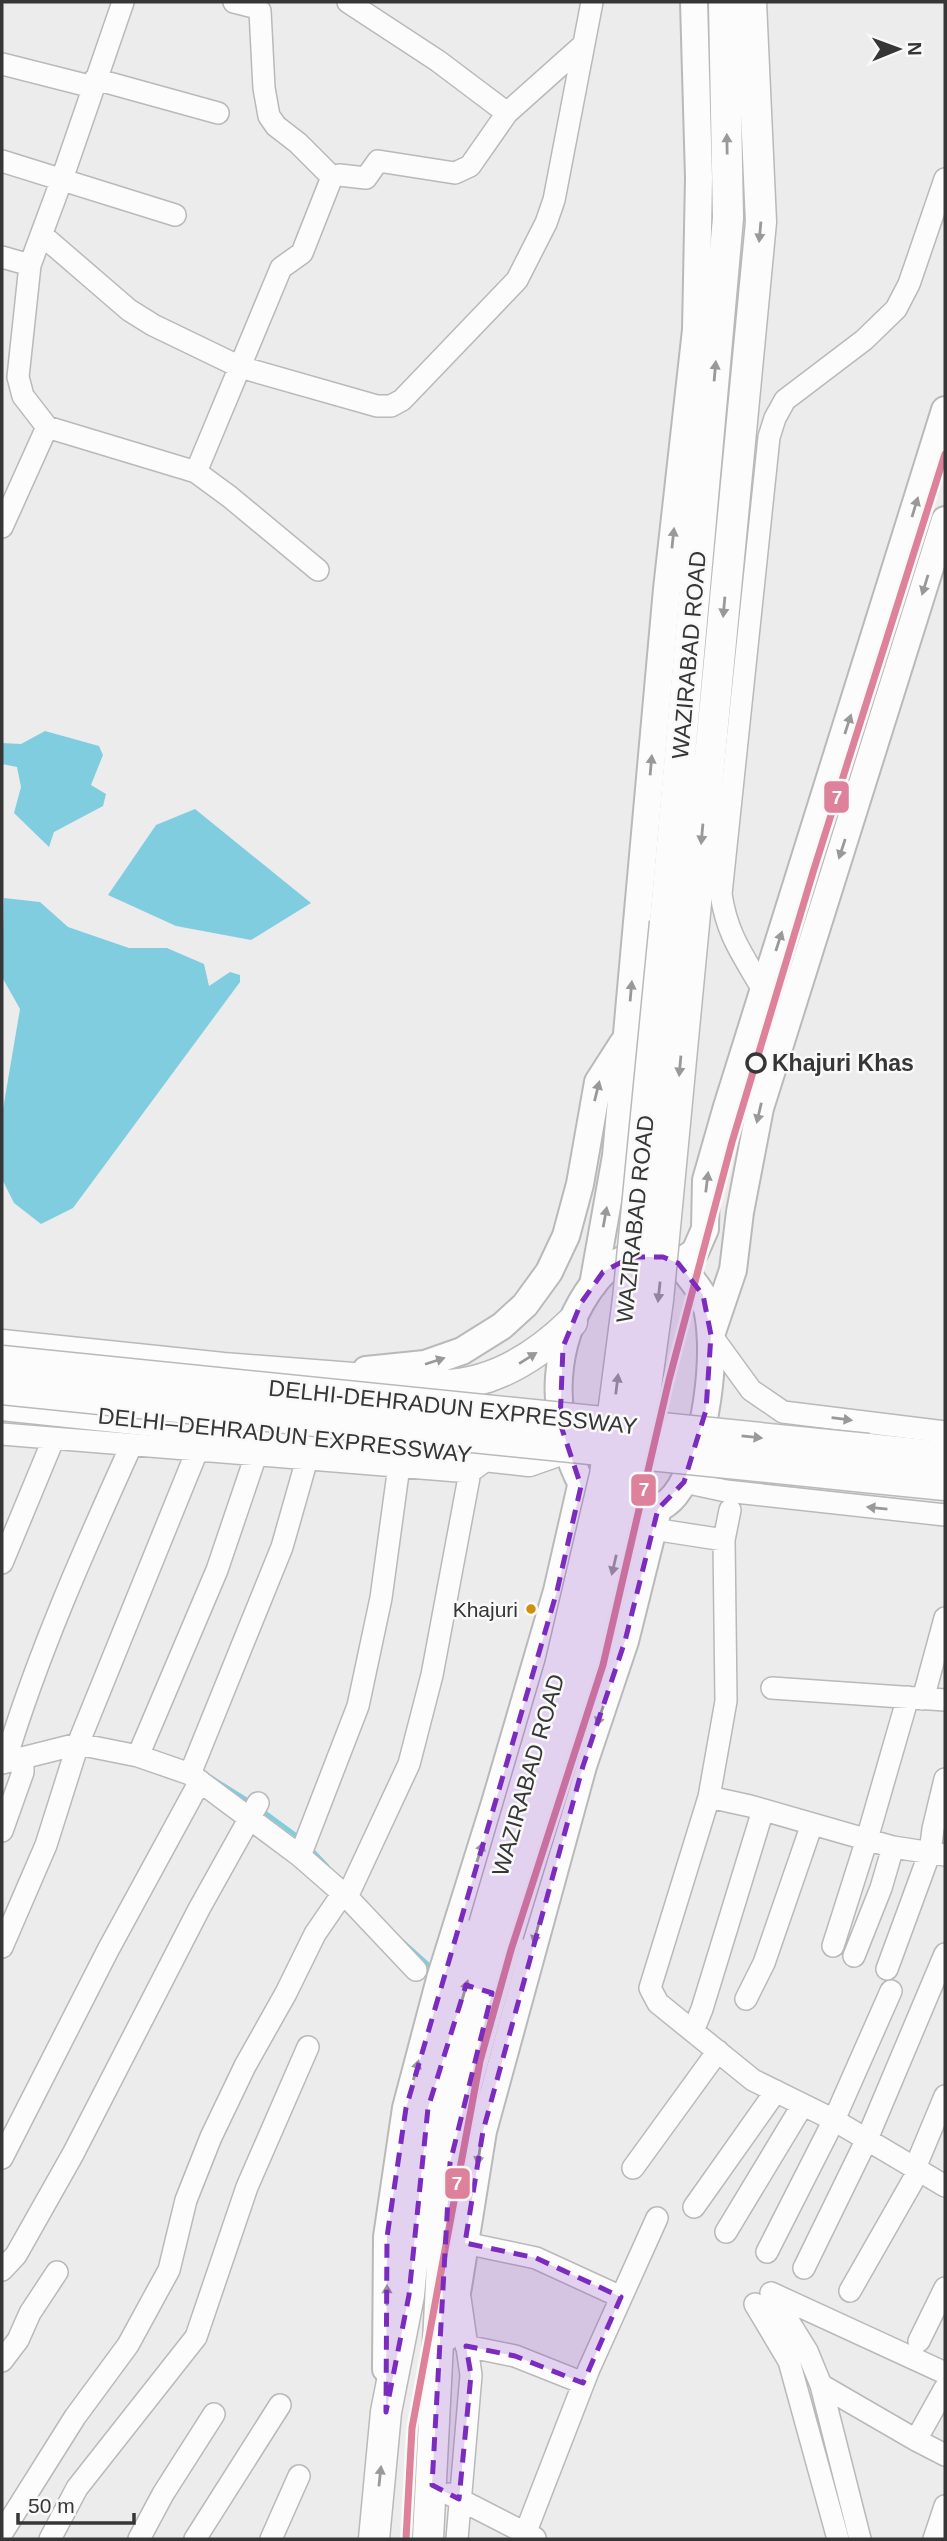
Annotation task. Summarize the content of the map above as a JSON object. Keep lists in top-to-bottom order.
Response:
{
  "streets": {
    "highway": ["WAZIRABAD ROAD", "DELHI-DEHRADUN EXPRESSWAY", "DELHI–DEHRADUN EXPRESSWAY"]
  },
  "crossings": [
    ["WAZIRABAD ROAD", "DELHI–DEHRADUN EXPRESSWAY"]
  ],
  "places": ["Khajuri Khas", "Khajuri"],
  "lines": ["transit line 7"],
  "scale_bar": "50 m",
  "north": "right"
}
